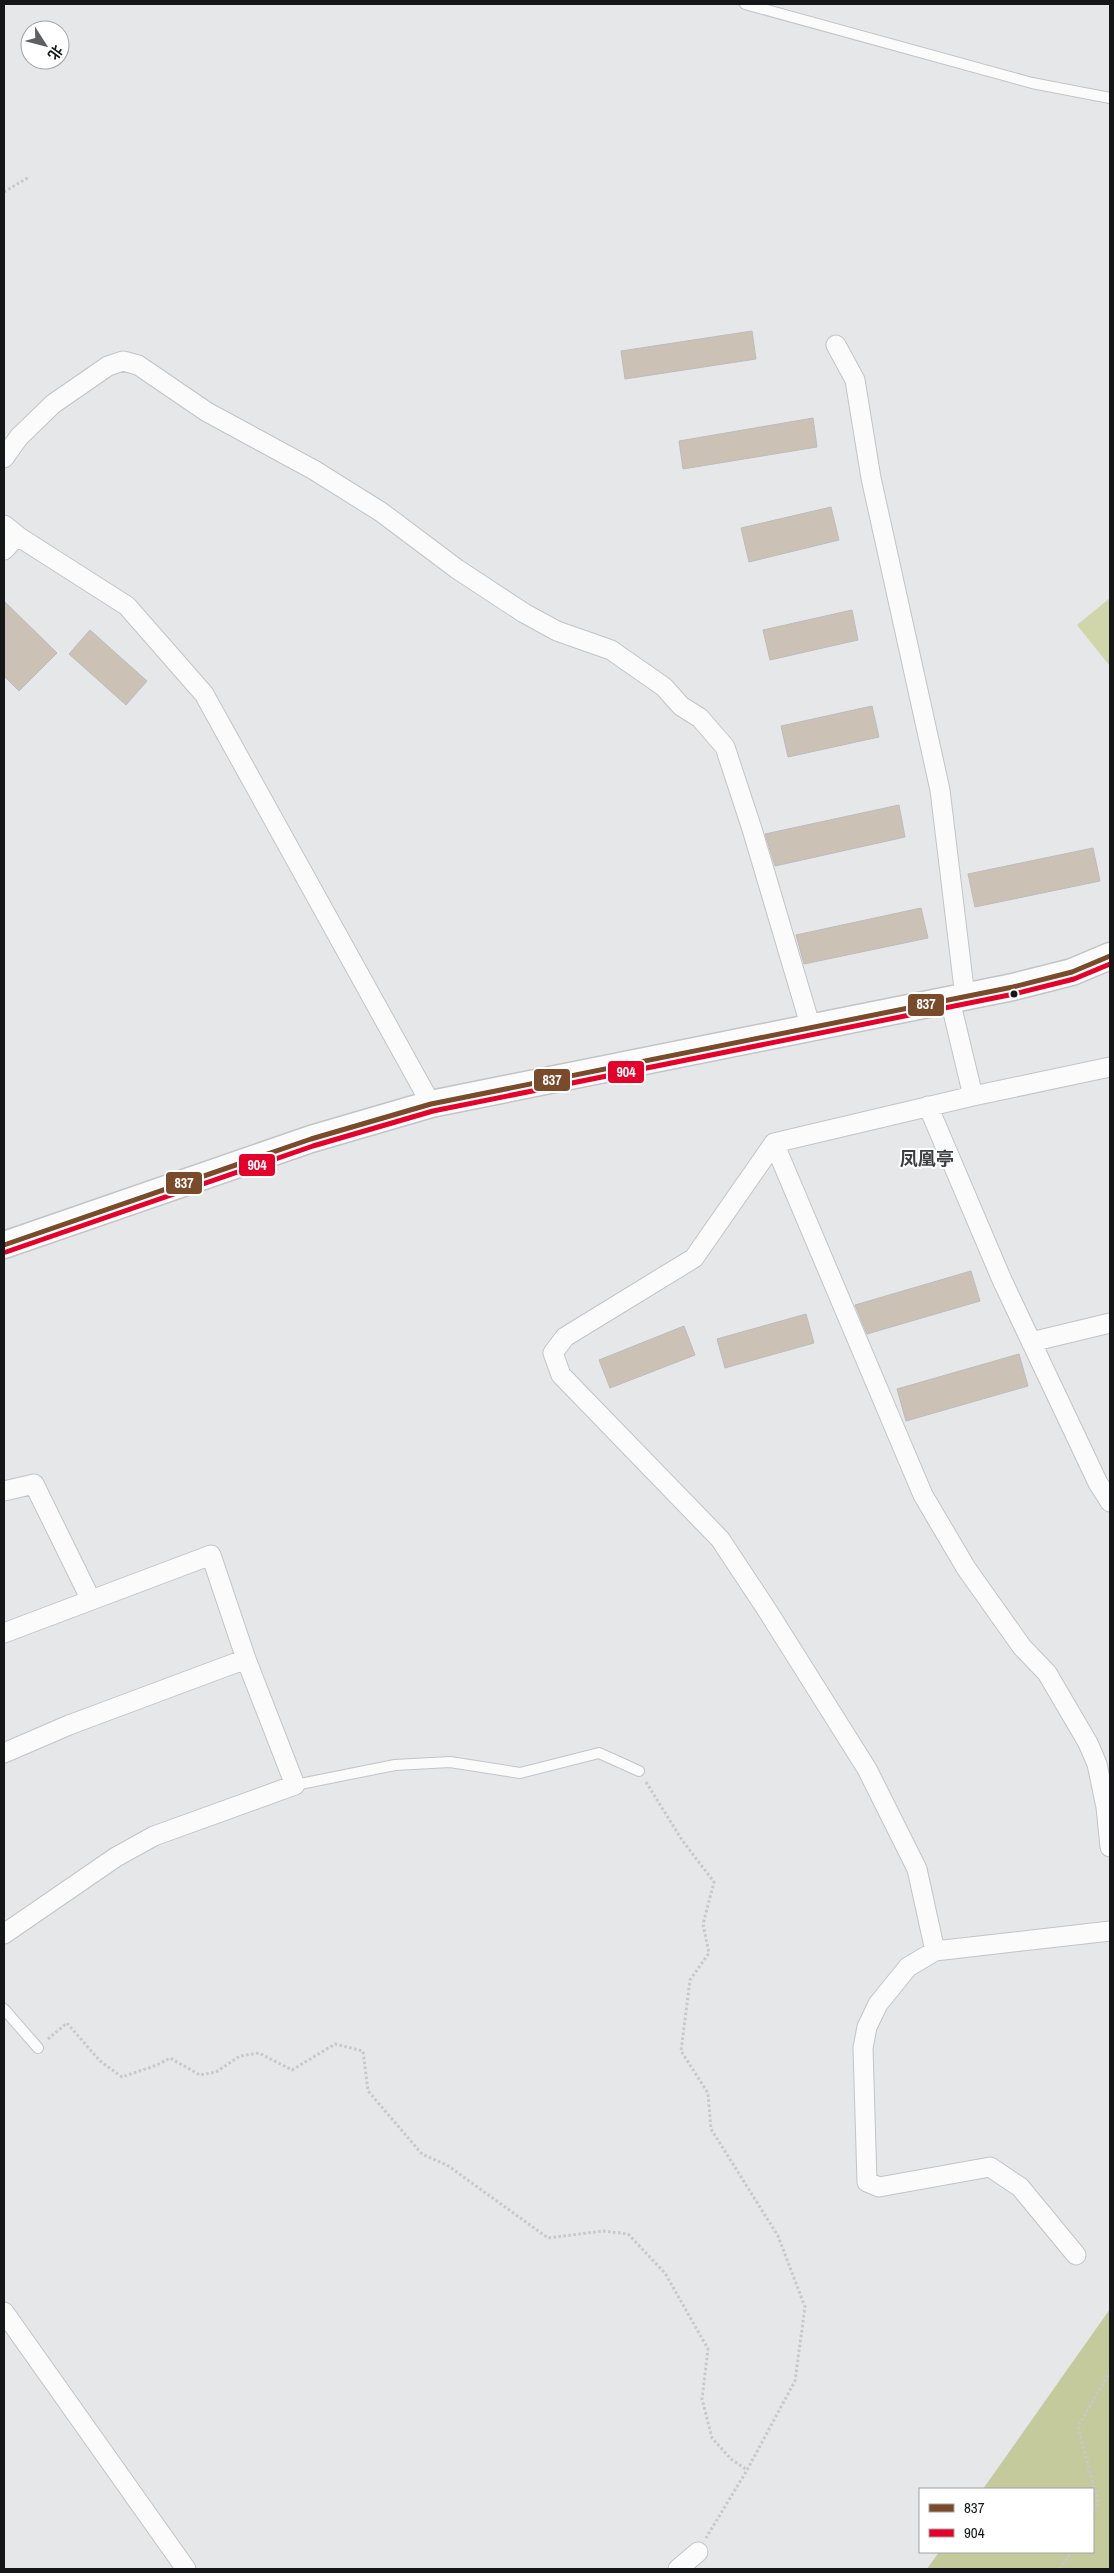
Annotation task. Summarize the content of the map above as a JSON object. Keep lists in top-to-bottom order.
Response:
{
  "districts": ["凤凰亭"],
  "lines": ["transit line 837", "transit line 904"],
  "legend": ["837", "904"],
  "north": "bottom right"
}
